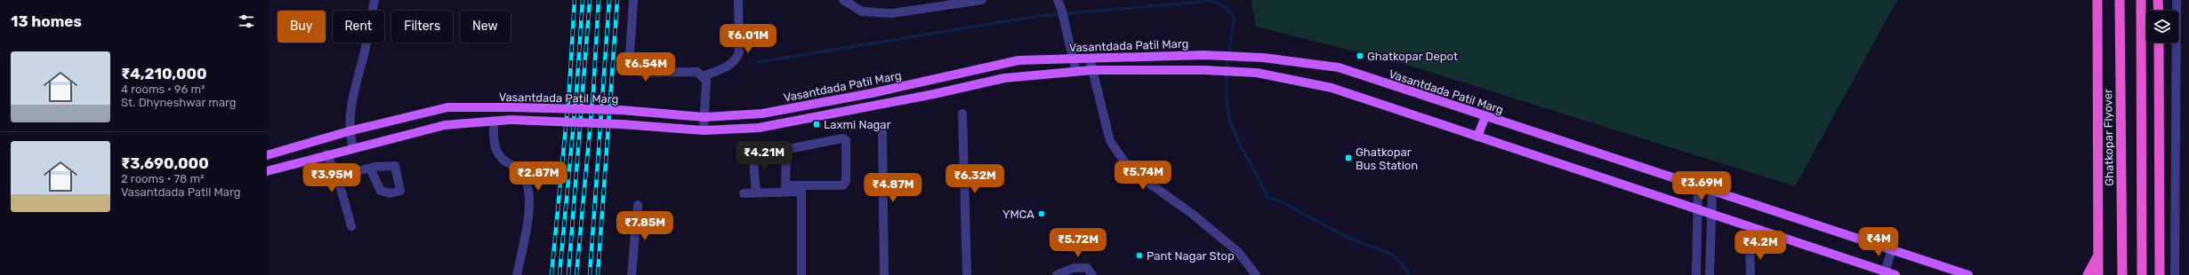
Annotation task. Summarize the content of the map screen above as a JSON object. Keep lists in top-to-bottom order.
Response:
{
  "streets": {
    "highway": ["Ghatkopar Flyover"],
    "main road": ["Vasantdada Patil Marg"]
  },
  "places": {
    "transit": ["Ghatkopar Depot", "Laxmi Nagar", "Ghatkopar Bus Station"],
    "other": ["YMCA", "Pant Nagar Stop"]
  },
  "page": {
    "heading": "13 homes",
    "chip": [
      "Buy",
      "Rent",
      "Filters",
      "New"
    ],
    "price": [
      "₹6.01M",
      "₹6.54M",
      "₹4.21M",
      "₹5.74M",
      "₹2.87M",
      "₹3.95M",
      "₹6.32M",
      "₹3.69M",
      "₹4.87M",
      "₹7.85M",
      "₹4M",
      "₹5.72M",
      "₹4.2M"
    ],
    "list": [
      {
        "name": "₹4,210,000",
        "note": "4 rooms · 96 m² · St. Dhyneshwar marg"
      },
      {
        "name": "₹3,690,000",
        "note": "2 rooms · 78 m² · Vasantdada Patil Marg"
      }
    ]
  }
}
